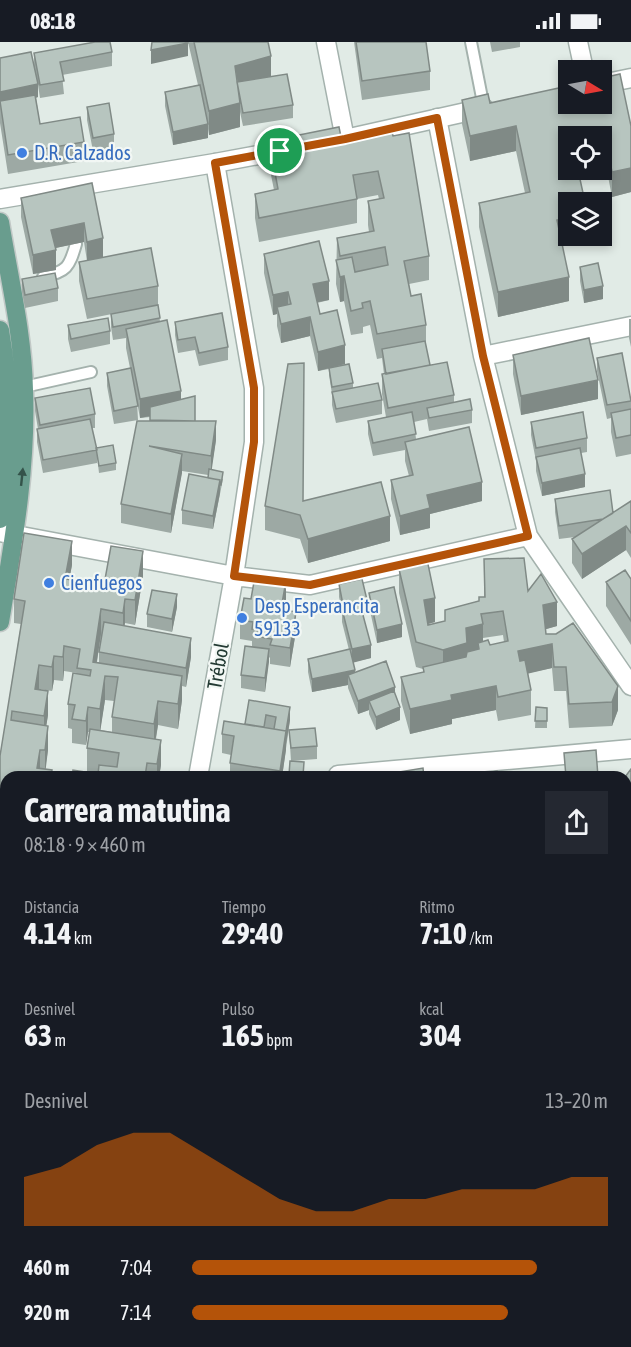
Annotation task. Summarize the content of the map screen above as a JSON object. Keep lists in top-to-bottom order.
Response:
{
  "streets": {
    "street": ["Trébol"]
  },
  "places": ["D.R. Calzados", "Cienfuegos", "Desp Esperancita 59133"],
  "north": "right",
  "page": {
    "status": "08:18",
    "heading": ["Carrera matutina", "08:18 · 9 × 460 m"],
    "stats": [
      ["Distancia", "4.14 km"],
      ["Tiempo", "29:40"],
      ["Ritmo", "7:10 /km"],
      ["Desnivel", "63 m"],
      ["Pulso", "165 bpm"],
      ["kcal", "304"]
    ],
    "chart": ["Desnivel", "13–20 m"],
    "list": [
      {
        "name": "460 m",
        "note": "7:04"
      },
      {
        "name": "920 m",
        "note": "7:14"
      }
    ]
  }
}
